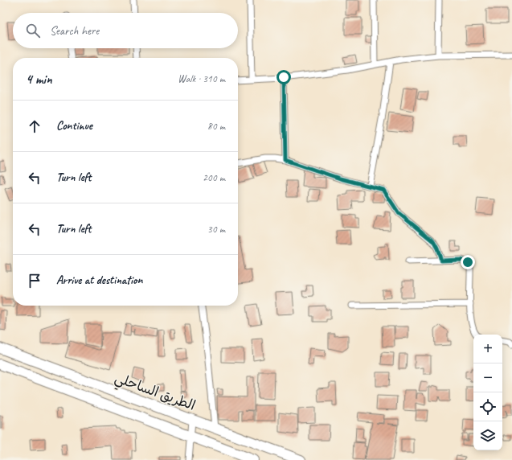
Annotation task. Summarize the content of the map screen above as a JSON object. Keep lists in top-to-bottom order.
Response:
{
  "streets": {
    "highway": ["الطريق الساحلي"]
  },
  "page": {
    "search": "Search here",
    "heading": ["4 min", "Walk · 310 m"],
    "list": [
      ["Continue", "80 m"],
      ["Turn left", "200 m"],
      ["Turn left", "30 m"],
      "Arrive at destination"
    ],
    "map_buttons": ["+", "−"]
  }
}
